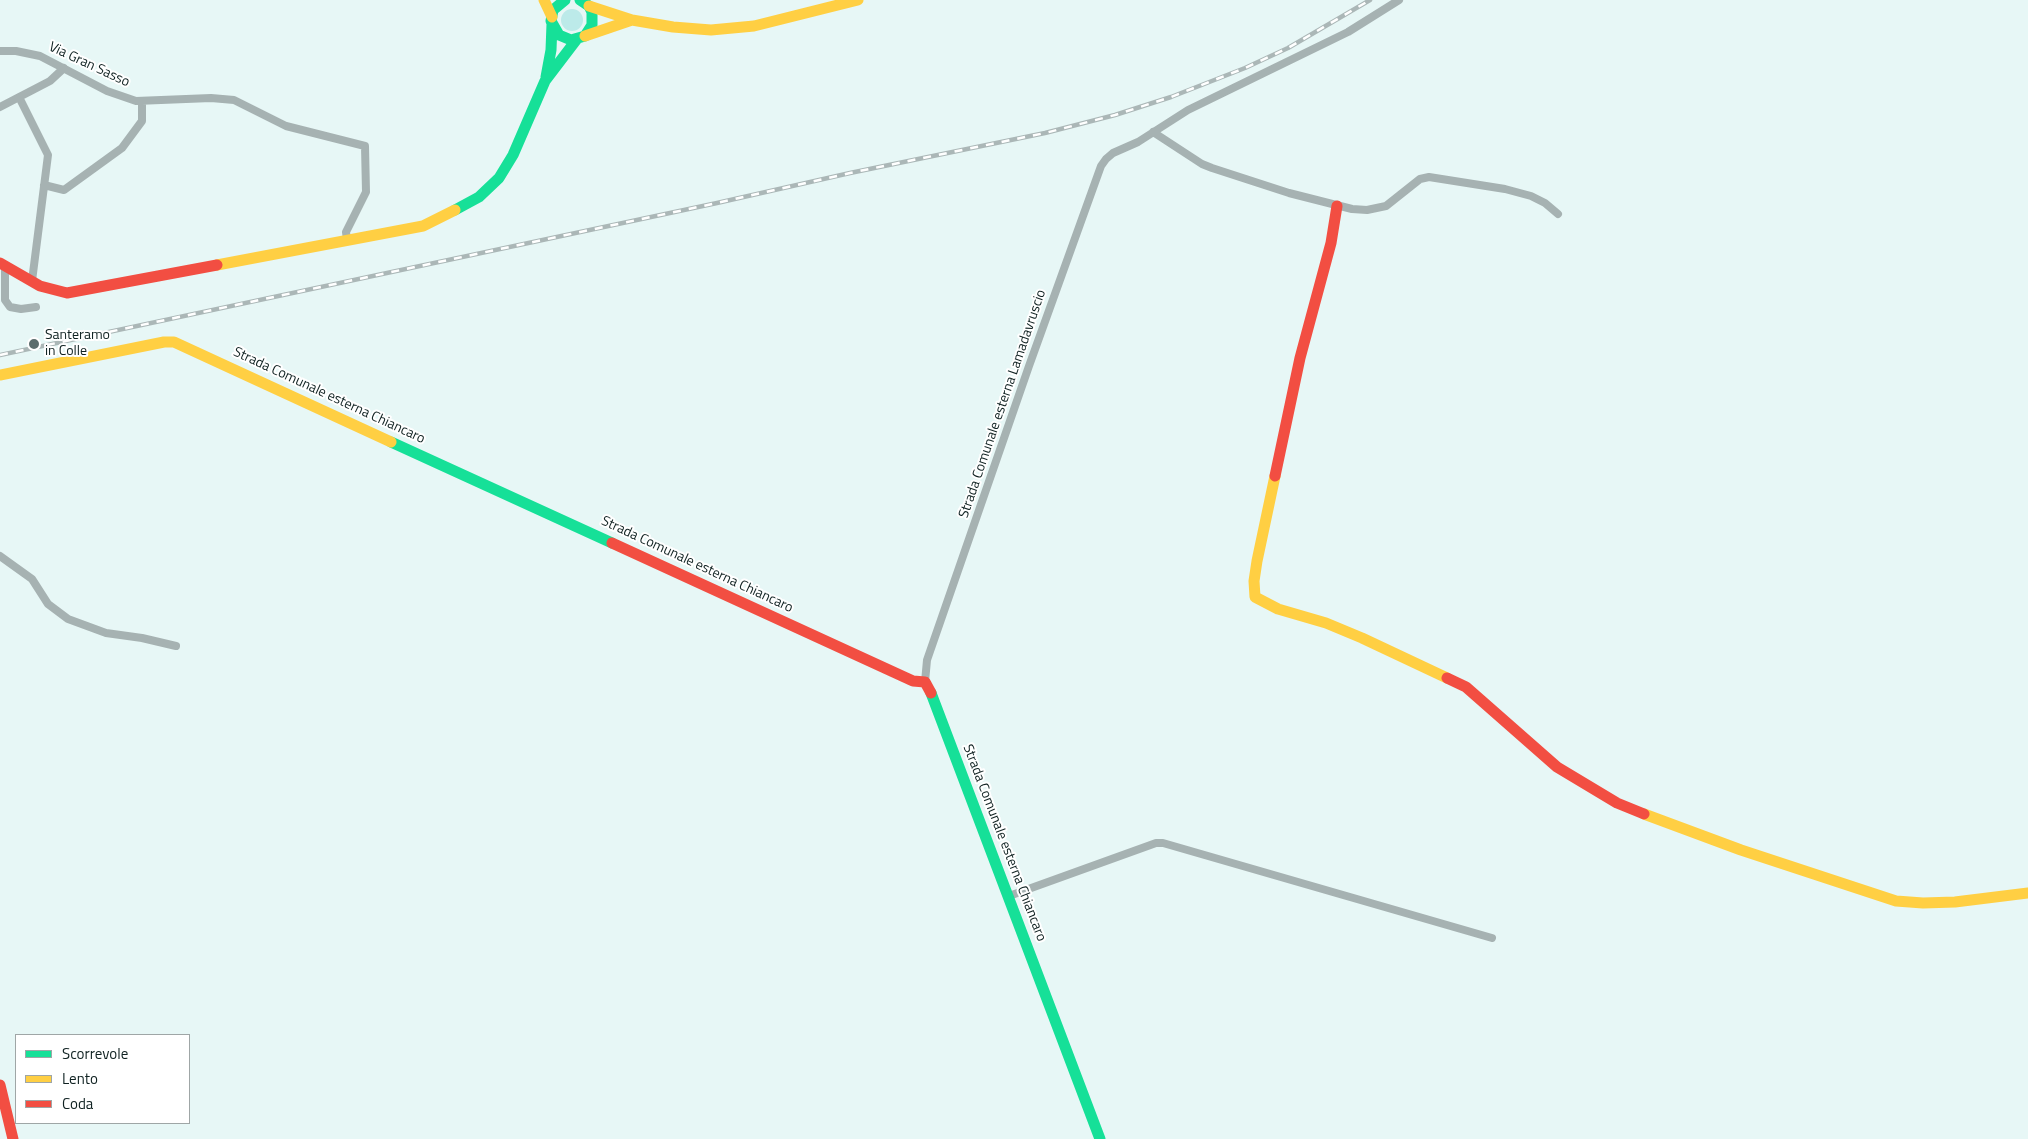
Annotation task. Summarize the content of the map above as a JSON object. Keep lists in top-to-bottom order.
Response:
{
  "streets": {
    "street": ["Via Gran Sasso", "Strada Comunale esterna Chiancaro", "Strada Comunale esterna Lamadavruscio"]
  },
  "crossings": [
    ["Strada Comunale esterna Chiancaro", "Strada Comunale esterna Lamadavruscio"]
  ],
  "places": ["Santeramo in Colle"],
  "legend": ["Scorrevole", "Lento", "Coda"]
}
